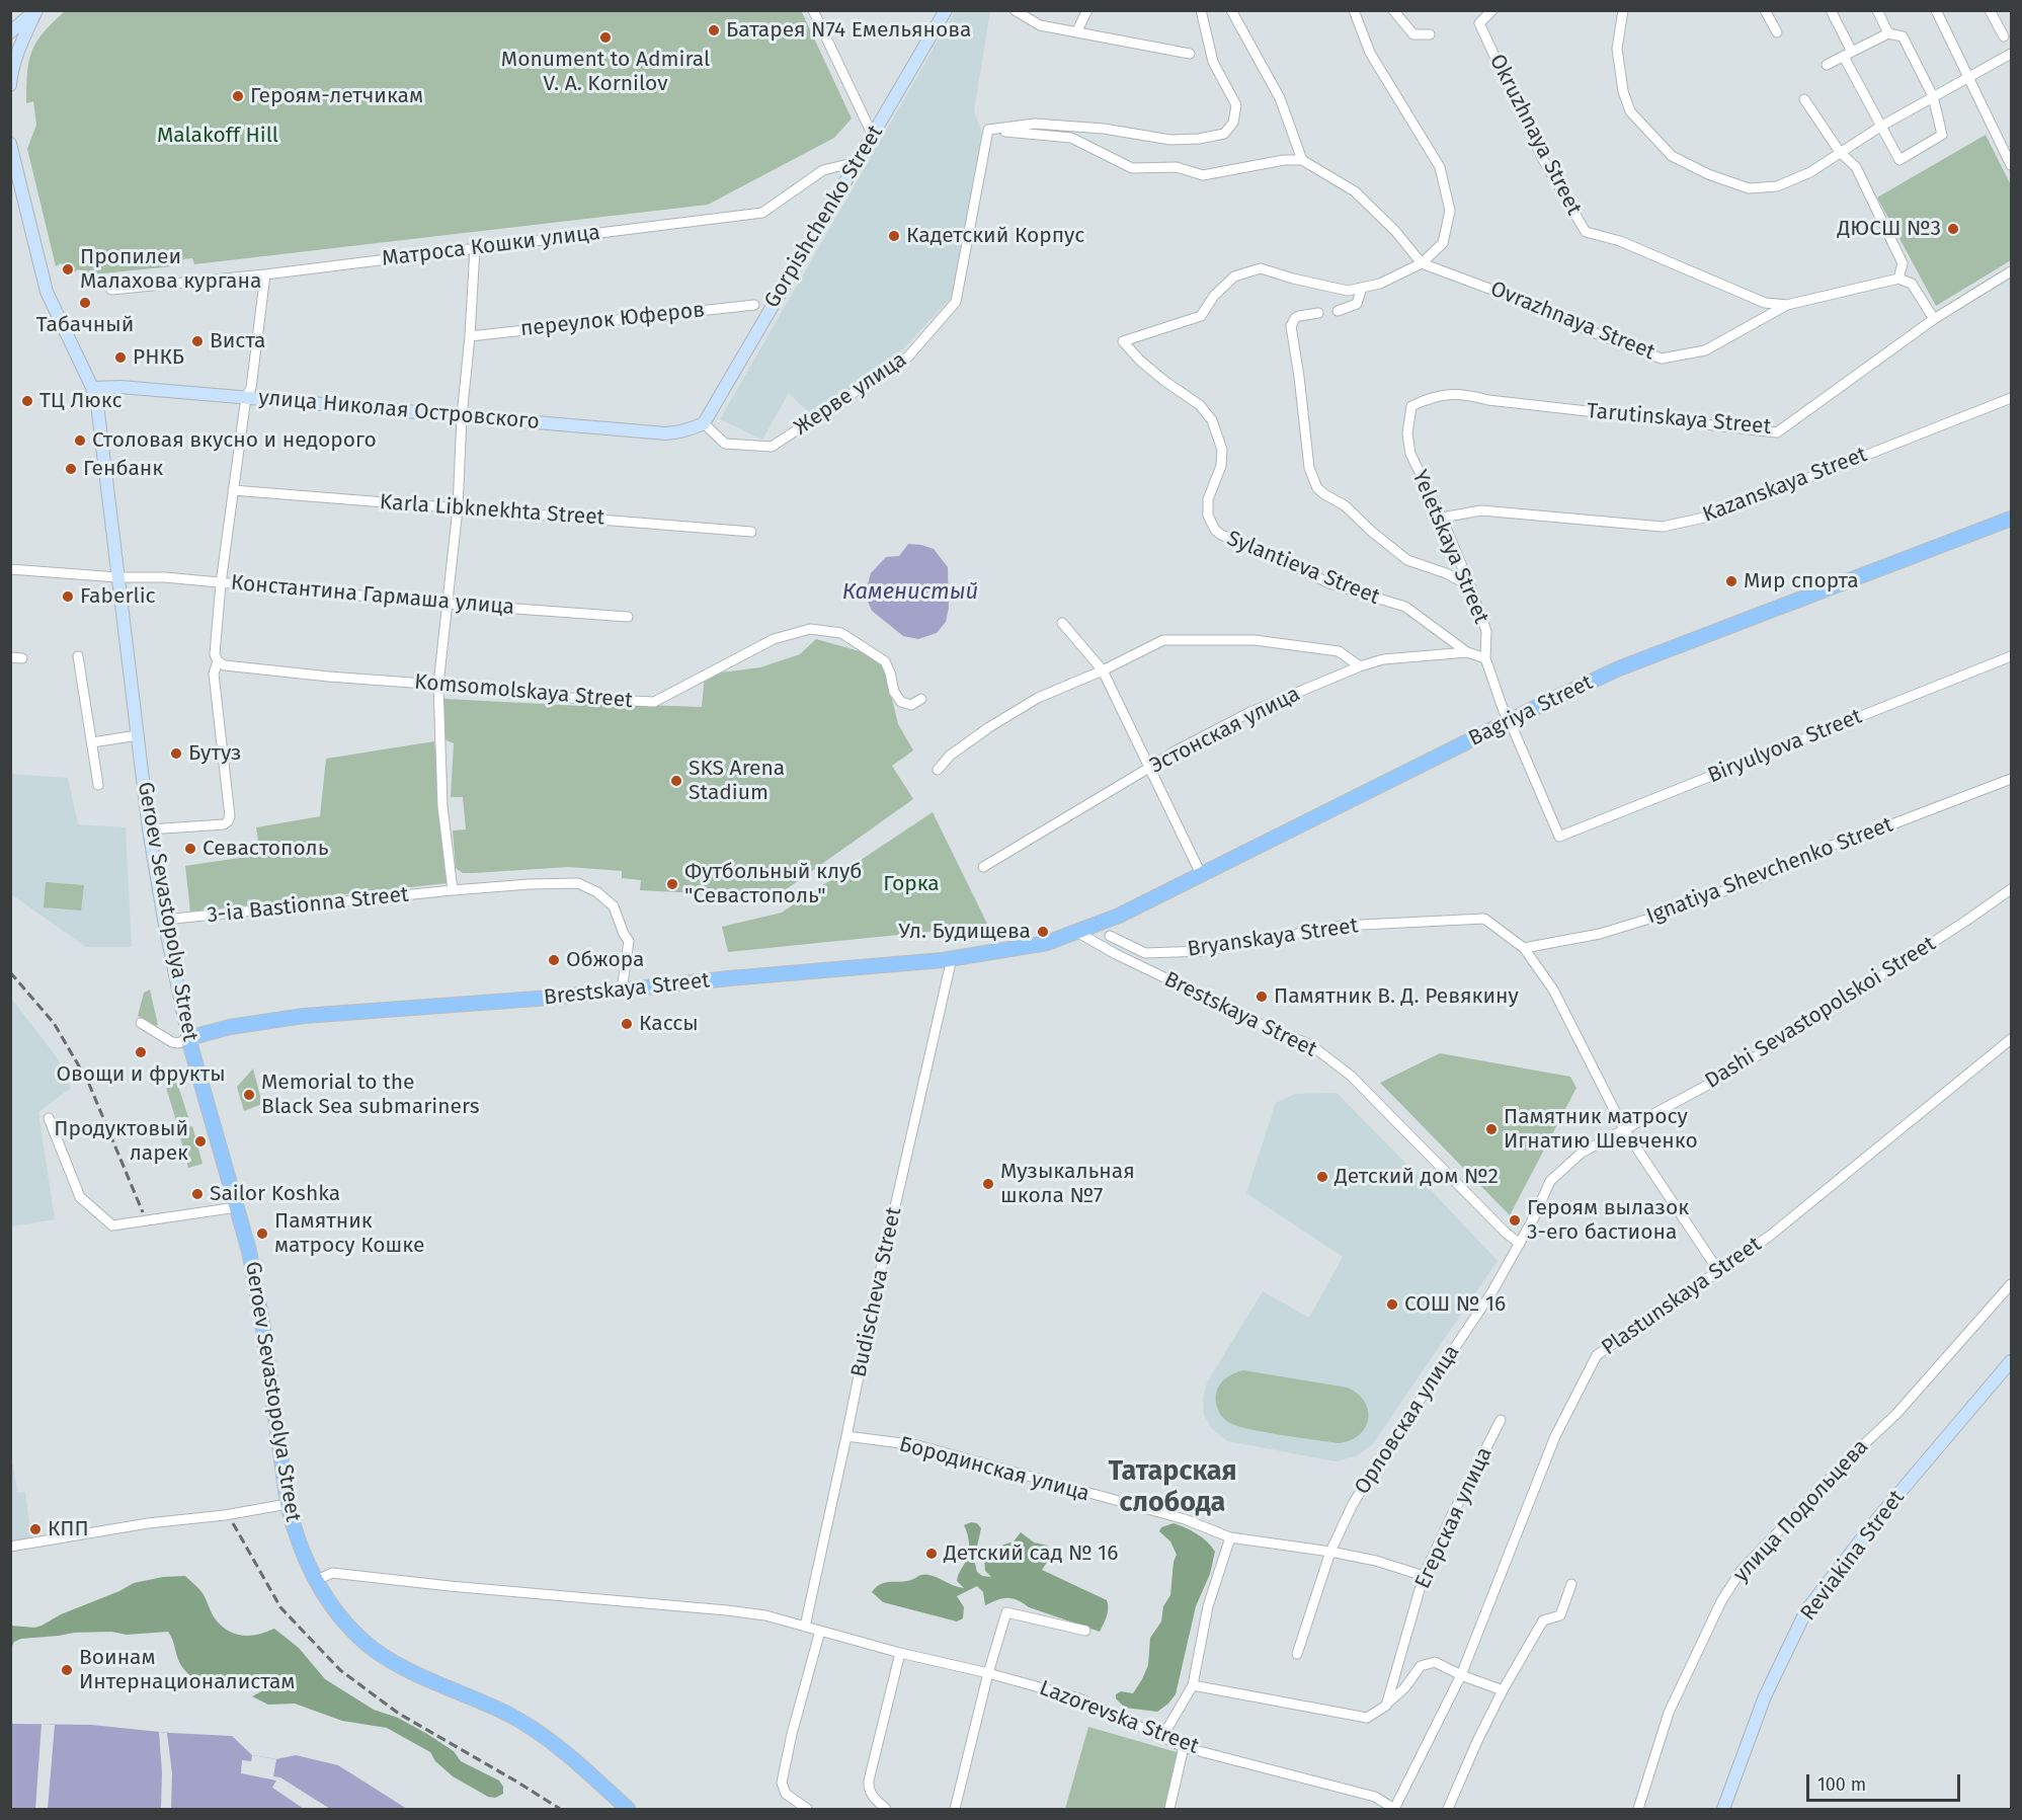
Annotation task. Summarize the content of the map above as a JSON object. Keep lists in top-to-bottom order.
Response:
{
  "streets": {
    "main road": [
      "Gorpishchenko Street",
      "улица Николая Островского",
      "Bagriya Street",
      "Geroev Sevastopolya Street",
      "Brestskaya Street",
      "Reviakina Street"
    ],
    "street": [
      "Okruzhnaya Street",
      "Матроса Кошки улица",
      "переулок Юферов",
      "Ovrazhnaya Street",
      "Жерве улица",
      "Tarutinskaya Street",
      "Kazanskaya Street",
      "Karla Libknekhta Street",
      "Yeletskaya Street",
      "Sylantieva Street",
      "Константина Гармаша улица",
      "Komsomolskaya Street",
      "Эстонская улица",
      "Biryulyova Street",
      "Ignatiya Shevchenko Street",
      "3-ia Bastionna Street",
      "Bryanskaya Street",
      "Dashi Sevastopolskoi Street",
      "Budischeva Street",
      "Plastunskaya Street",
      "Орловская улица",
      "Бородинская улица",
      "улица Подольцева",
      "Егерская улица",
      "Lazorevska Street"
    ]
  },
  "crossings": [
    ["Okruzhnaya Street", "Ovrazhnaya Street"],
    ["Gorpishchenko Street", "Матроса Кошки улица"],
    ["Gorpishchenko Street", "Жерве улица"],
    ["Gorpishchenko Street", "улица Николая Островского"],
    ["Ovrazhnaya Street", "Sylantieva Street"],
    ["Жерве улица", "улица Николая Островского"],
    ["улица Николая Островского", "Geroev Sevastopolya Street"],
    ["Tarutinskaya Street", "Yeletskaya Street"],
    ["Kazanskaya Street", "Yeletskaya Street"],
    ["Yeletskaya Street", "Bagriya Street"],
    ["Yeletskaya Street", "Эстонская улица"],
    ["Yeletskaya Street", "Biryulyova Street"],
    ["Sylantieva Street", "Эстонская улица"],
    ["Константина Гармаша улица", "Geroev Sevastopolya Street"],
    ["Bagriya Street", "Brestskaya Street"],
    ["Ignatiya Shevchenko Street", "Bryanskaya Street"],
    ["3-ia Bastionna Street", "Geroev Sevastopolya Street"],
    ["3-ia Bastionna Street", "Brestskaya Street"],
    ["Geroev Sevastopolya Street", "Brestskaya Street"],
    ["Geroev Sevastopolya Street", "Lazorevska Street"],
    ["Bryanskaya Street", "Dashi Sevastopolskoi Street"],
    ["Bryanskaya Street", "Plastunskaya Street"],
    ["Bryanskaya Street", "Орловская улица"],
    ["Brestskaya Street", "Budischeva Street"],
    ["Brestskaya Street", "Орловская улица"],
    ["Dashi Sevastopolskoi Street", "Орловская улица"],
    ["Budischeva Street", "Бородинская улица"],
    ["Budischeva Street", "Lazorevska Street"],
    ["Plastunskaya Street", "Lazorevska Street"],
    ["Орловская улица", "Бородинская улица"],
    ["Бородинская улица", "Егерская улица"]
  ],
  "districts": ["Татарская слобода"],
  "water": ["Каменистый"],
  "parks": ["Malakoff Hill", "Горка"],
  "places": [
    "Батарея N74 Емельянова",
    "Monument to Admiral V. A. Kornilov",
    "Героям-летчикам",
    "ДЮСШ №3",
    "Кадетский Корпус",
    "Пропилеи Малахова кургана",
    "Табачный",
    "Виста",
    "РНКБ",
    "ТЦ Люкс",
    "Столовая вкусно и недорого",
    "Генбанк",
    "Мир спорта",
    "Faberlic",
    "Бутуз",
    "SKS Arena Stadium",
    "Севастополь",
    "Футбольный клуб \"Севастополь\"",
    "Ул. Будищева",
    "Обжора",
    "Памятник В. Д. Ревякину",
    "Кассы",
    "Овощи и фрукты",
    "Memorial to the Black Sea submariners",
    "Памятник матросу Игнатию Шевченко",
    "Продуктовый ларек",
    "Детский дом №2",
    "Музыкальная школа №7",
    "Sailor Koshka",
    "Героям вылазок 3-его бастиона",
    "Памятник матросу Кошке",
    "СОШ № 16",
    "КПП",
    "Детский сад № 16",
    "Воинам Интернационалистам"
  ],
  "scale_bar": "100 m"
}
